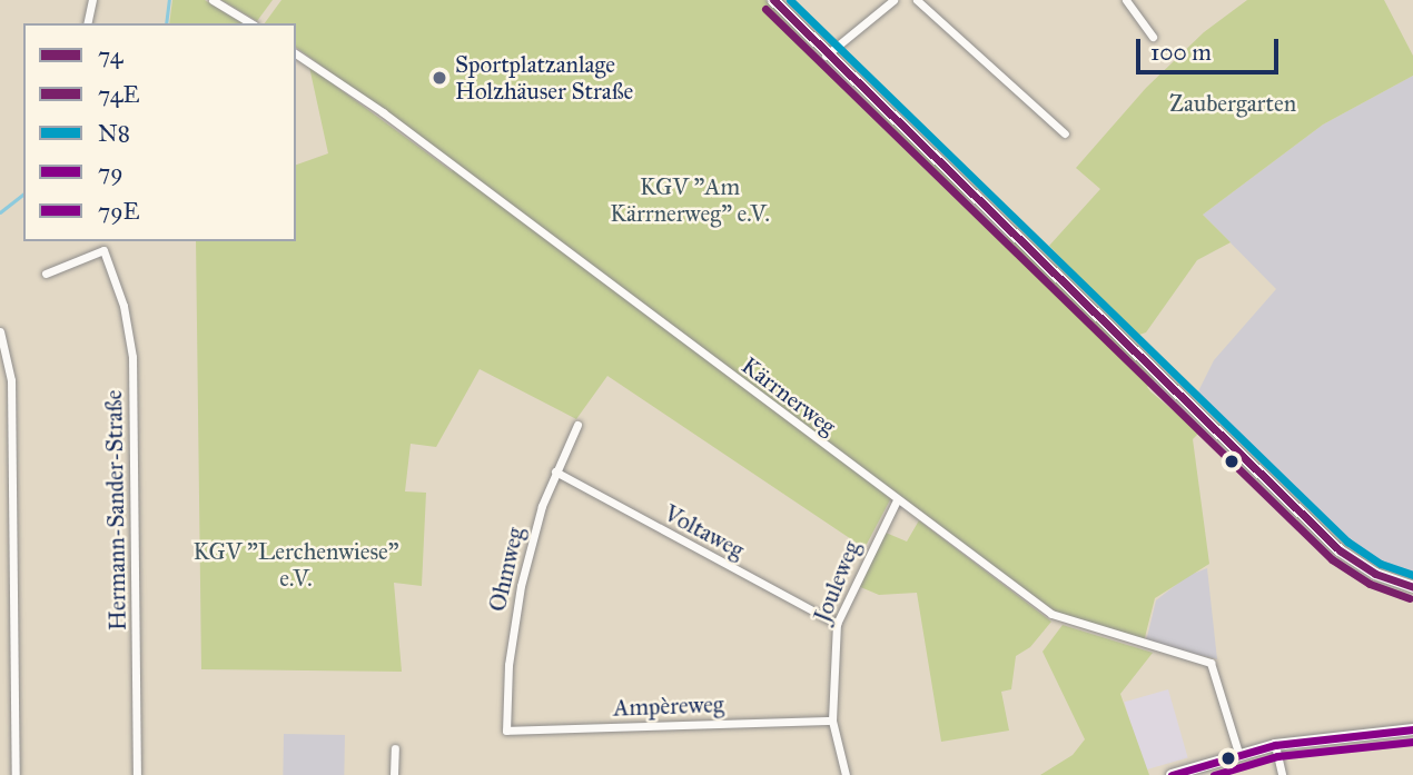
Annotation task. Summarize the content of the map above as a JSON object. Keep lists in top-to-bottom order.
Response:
{
  "streets": {
    "street": [
      "Kärrnerweg",
      "Hermann-Sander-Straße",
      "Voltaweg",
      "Ohmweg",
      "Jouleweg",
      "Ampèreweg"
    ]
  },
  "crossings": [
    ["Kärrnerweg", "Jouleweg"],
    ["Voltaweg", "Ohmweg"],
    ["Voltaweg", "Jouleweg"],
    ["Ohmweg", "Ampèreweg"],
    ["Jouleweg", "Ampèreweg"]
  ],
  "parks": ["Zaubergarten", "KGV \"Am Kärrnerweg\" e.V.", "KGV \"Lerchenwiese\" e.V."],
  "places": ["Sportplatzanlage Holzhäuser Straße"],
  "lines": [
    "transit line 74",
    "transit line N8",
    "transit line 74E",
    "transit line 79",
    "transit line 79E"
  ],
  "legend": [
    "74",
    "74E",
    "N8",
    "79",
    "79E"
  ],
  "scale_bar": "100 m"
}
